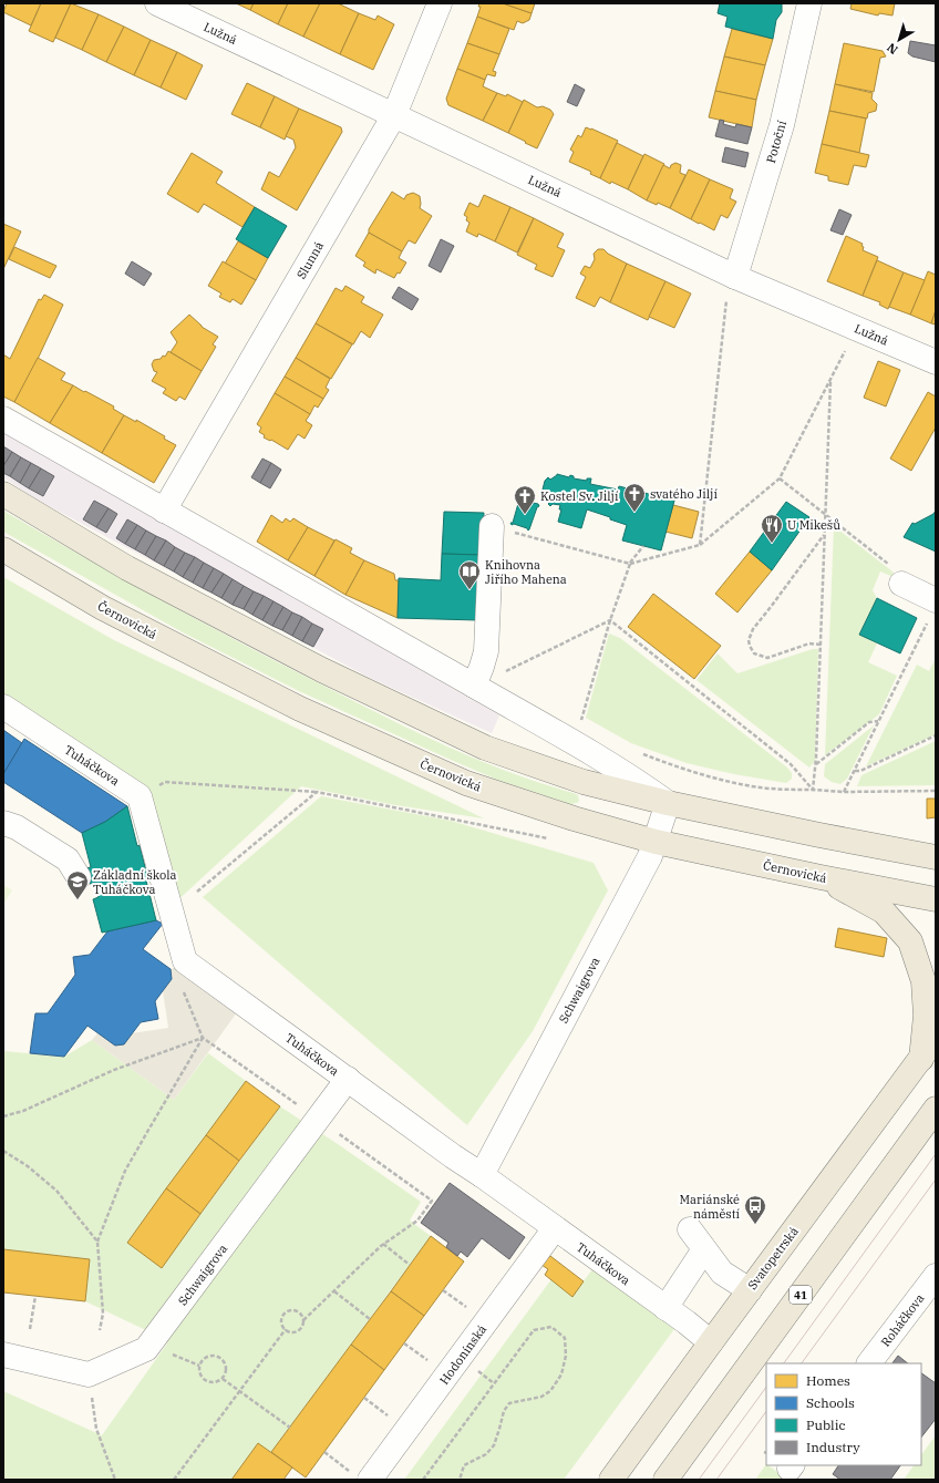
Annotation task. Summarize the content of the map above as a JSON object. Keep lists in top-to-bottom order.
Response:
{
  "streets": {
    "main road": ["Černovická", "Svatopetrská", "41"],
    "street": [
      "Lužná",
      "Potoční",
      "Slunná",
      "Tuháčkova",
      "Schwaigrova",
      "Roháčkova",
      "Hodonínská"
    ]
  },
  "crossings": [
    ["Lužná", "Potoční"],
    ["Lužná", "Slunná"],
    ["Černovická", "Schwaigrova"],
    ["Tuháčkova", "Schwaigrova"],
    ["Tuháčkova", "Svatopetrská"],
    ["Tuháčkova", "Hodonínská"]
  ],
  "places": {
    "church": ["svatého Jiljí", "Kostel Sv. Jiljí"],
    "restaurant": ["U Mikešů"],
    "library": ["Knihovna Jiřího Mahena"],
    "school or university": ["Základní škola Tuháčkova"],
    "bus stop": ["Mariánské náměstí"]
  },
  "legend": [
    "Homes",
    "Schools",
    "Public",
    "Industry"
  ],
  "north": "bottom left"
}
